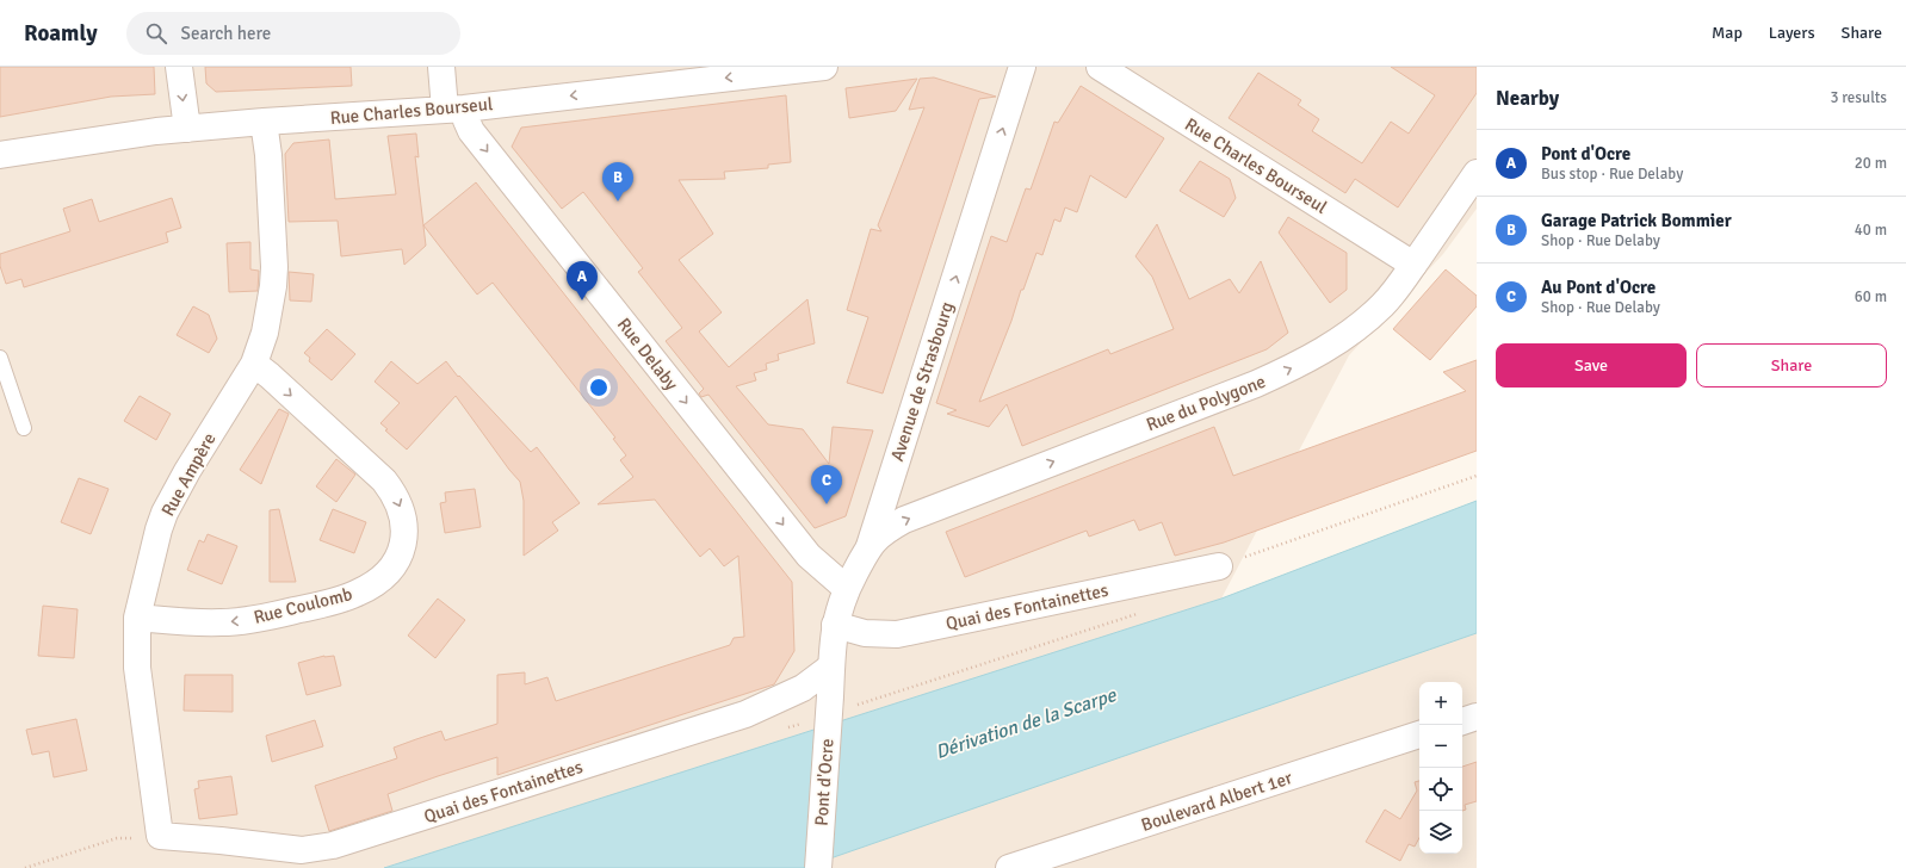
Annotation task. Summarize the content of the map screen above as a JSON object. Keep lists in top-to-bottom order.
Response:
{
  "streets": {
    "street": [
      "Rue Charles Bourseul",
      "Rue Delaby",
      "Avenue de Strasbourg",
      "Rue du Polygone",
      "Rue Ampère",
      "Rue Coulomb",
      "Quai des Fontainettes",
      "Pont d'Ocre",
      "Boulevard Albert 1er"
    ]
  },
  "crossings": [
    ["Rue Charles Bourseul", "Rue Delaby"],
    ["Rue Charles Bourseul", "Rue du Polygone"],
    ["Rue Charles Bourseul", "Rue Ampère"],
    ["Rue Delaby", "Avenue de Strasbourg"],
    ["Avenue de Strasbourg", "Rue du Polygone"],
    ["Avenue de Strasbourg", "Quai des Fontainettes"],
    ["Avenue de Strasbourg", "Pont d'Ocre"],
    ["Rue Ampère", "Rue Coulomb"],
    ["Rue Ampère", "Quai des Fontainettes"]
  ],
  "one_way": ["Rue Delaby", "Avenue de Strasbourg", "Rue du Polygone"],
  "water": ["Dérivation de la Scarpe"],
  "page": {
    "header": "Roamly",
    "search": "Search here",
    "nav": ["Map", "Layers", "Share"],
    "heading": ["Nearby", "3 results"],
    "list": [
      {
        "mark": "A",
        "name": "Pont d'Ocre",
        "note": "Bus stop · Rue Delaby",
        "value": "20 m"
      },
      {
        "mark": "B",
        "name": "Garage Patrick Bommier",
        "note": "Shop · Rue Delaby",
        "value": "40 m"
      },
      {
        "mark": "C",
        "name": "Au Pont d'Ocre",
        "note": "Shop · Rue Delaby",
        "value": "60 m"
      }
    ],
    "pins": ["B", "A", "C"],
    "buttons": ["Save", "Share"],
    "map_buttons": ["+", "−"]
  }
}
